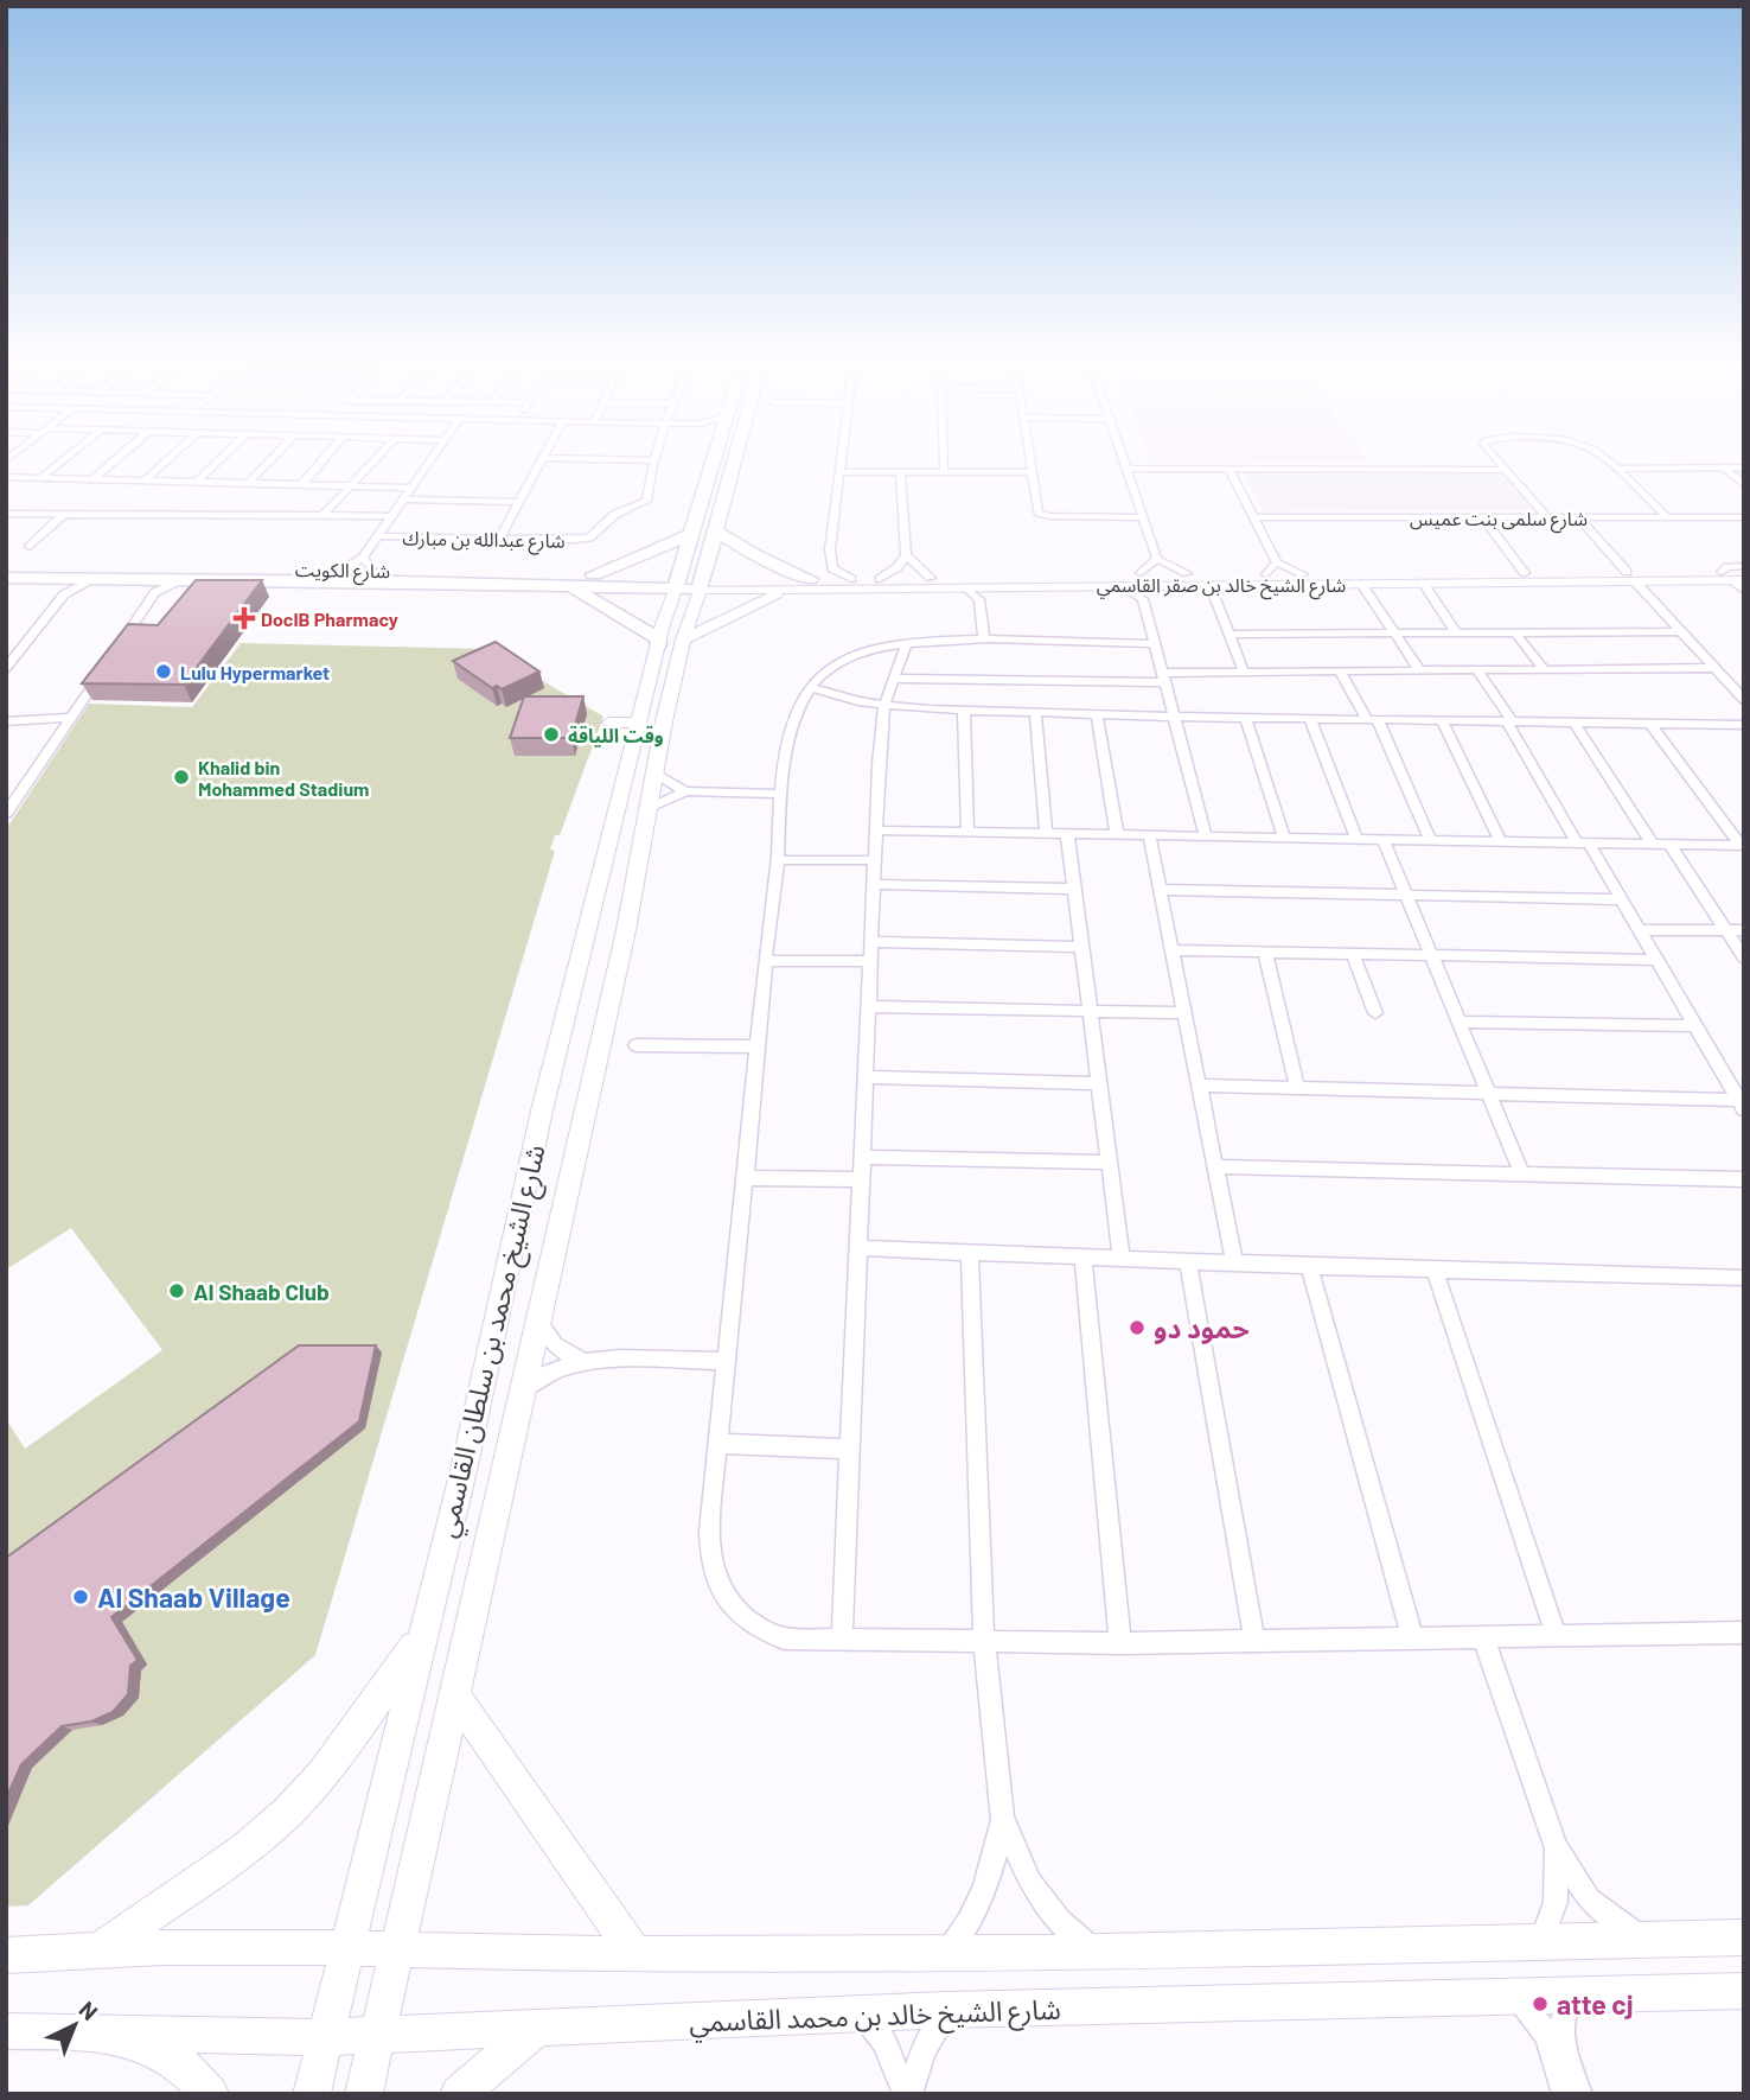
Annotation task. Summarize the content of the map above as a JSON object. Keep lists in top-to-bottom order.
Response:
{
  "streets": {
    "main road": [
      "شارع الكويت",
      "شارع الشيخ خالد بن صقر القاسمي",
      "شارع الشيخ محمد بن سلطان القاسمي",
      "شارع الشيخ خالد بن محمد القاسمي"
    ],
    "street": ["شارع سلمى بنت عميس", "شارع عبدالله بن مبارك"]
  },
  "crossings": [
    ["شارع الكويت", "شارع الشيخ خالد بن صقر القاسمي"],
    ["شارع الكويت", "شارع الشيخ محمد بن سلطان القاسمي"],
    ["شارع الشيخ خالد بن صقر القاسمي", "شارع الشيخ محمد بن سلطان القاسمي"],
    ["شارع الشيخ محمد بن سلطان القاسمي", "شارع الشيخ خالد بن محمد القاسمي"]
  ],
  "places": {
    "health": ["DocIB Pharmacy"],
    "other": [
      "Lulu Hypermarket",
      "وقت اللياقة",
      "Khalid bin Mohammed Stadium",
      "Al Shaab Club",
      "حمود دو",
      "Al Shaab Village",
      "atte cj"
    ]
  },
  "north": "top right"
}
